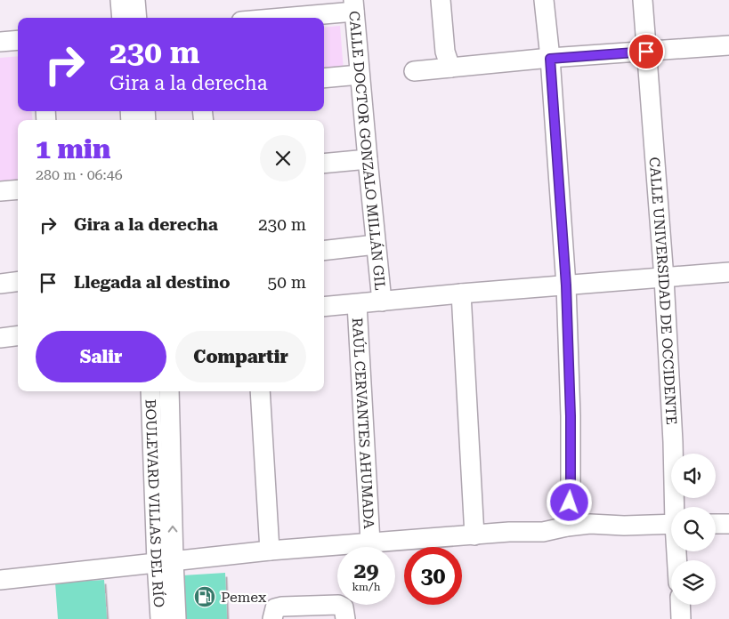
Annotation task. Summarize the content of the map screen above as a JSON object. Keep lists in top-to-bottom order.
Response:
{
  "streets": {
    "street": [
      "CALLE DOCTOR GONZALO MILLÁN GIL",
      "CALLE UNIVERSIDAD DE OCCIDENTE",
      "RAÚL CERVANTES AHUMADA",
      "BOULEVARD VILLAS DEL RÍO"
    ]
  },
  "places": {
    "fuel station": ["Pemex"]
  },
  "page": {
    "turn": ["230 m", "Gira a la derecha"],
    "heading": ["1 min", "280 m · 06:46"],
    "list": [
      {
        "name": "Gira a la derecha",
        "value": "230 m"
      },
      {
        "name": "Llegada al destino",
        "value": "50 m"
      }
    ],
    "buttons": ["Salir", "Compartir"],
    "speed": "29 km/h",
    "limit": "30"
  }
}
